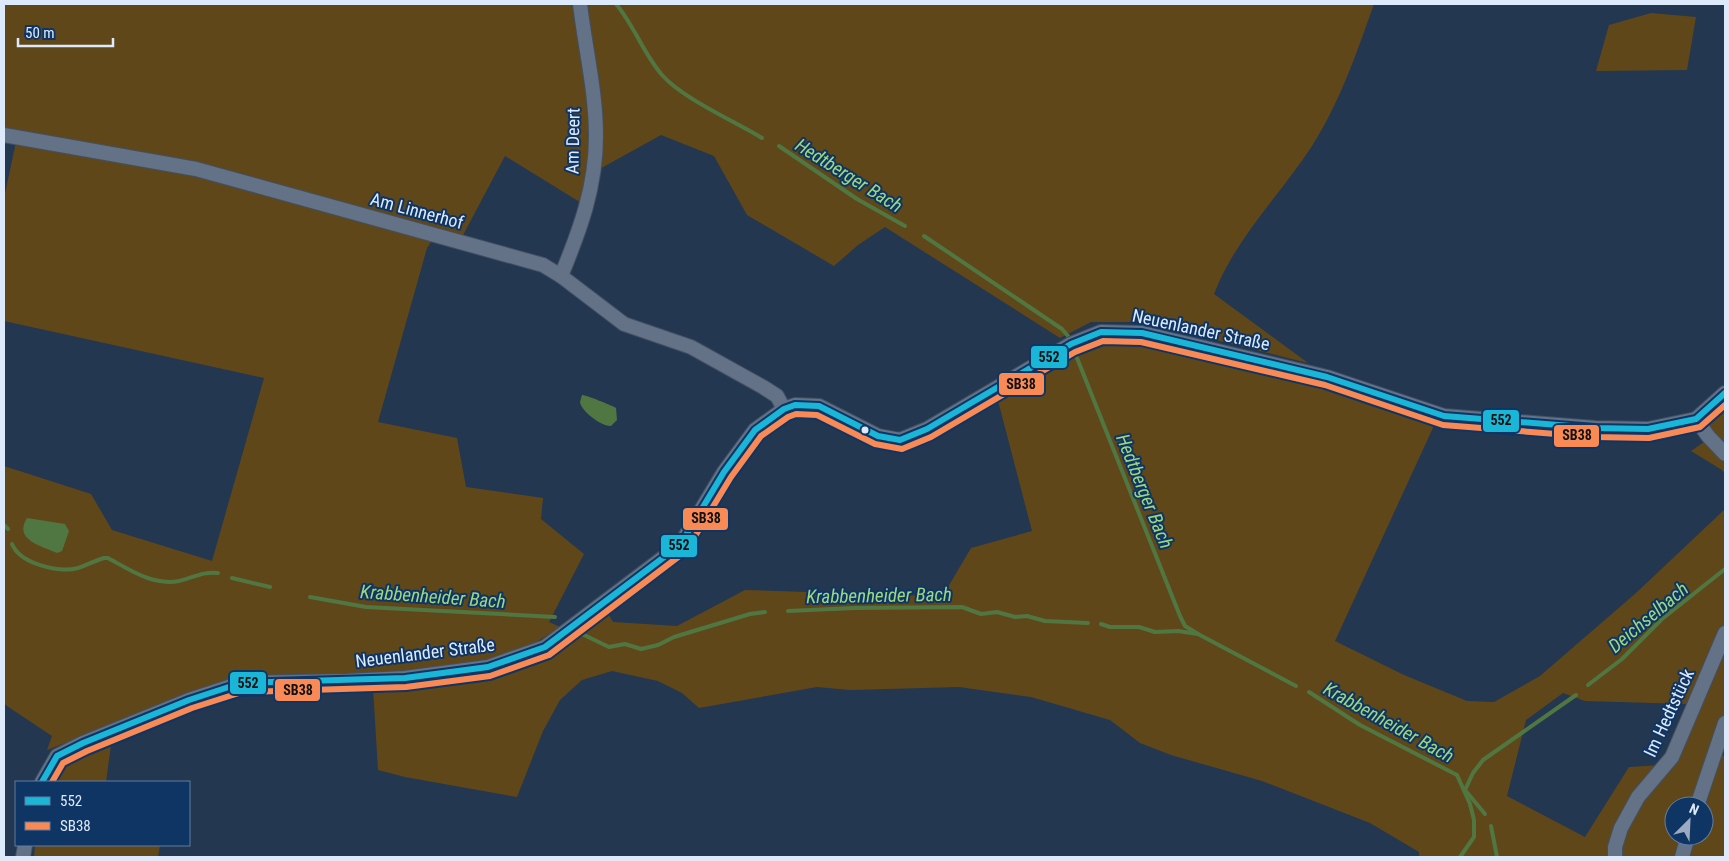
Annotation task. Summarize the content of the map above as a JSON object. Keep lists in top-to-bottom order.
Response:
{
  "streets": {
    "street": [
      "Am Deert",
      "Am Linnerhof",
      "Neuenlander Straße",
      "Im Hedtstück"
    ]
  },
  "crossings": [
    ["Am Deert", "Am Linnerhof"],
    ["Am Linnerhof", "Neuenlander Straße"]
  ],
  "water": ["Hedtberger Bach", "Krabbenheider Bach", "Deichselbach"],
  "lines": ["transit line 552", "transit line SB38"],
  "legend": ["552", "SB38"],
  "scale_bar": "50 m",
  "north": "top right"
}
